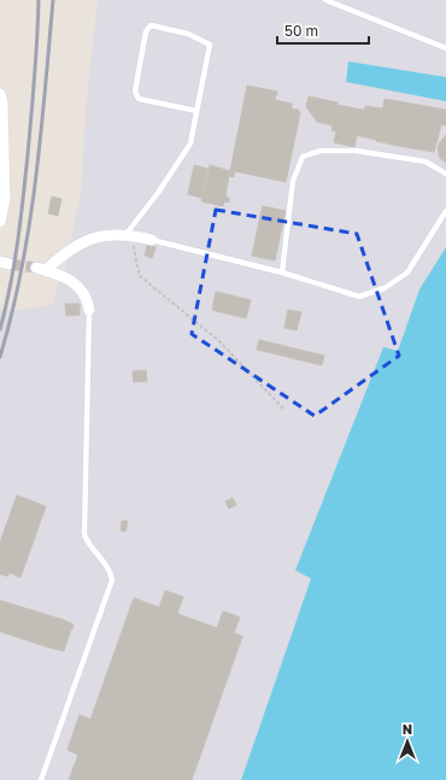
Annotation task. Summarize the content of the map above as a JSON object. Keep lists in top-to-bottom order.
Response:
{
  "scale_bar": "50 m",
  "north": "top"
}
